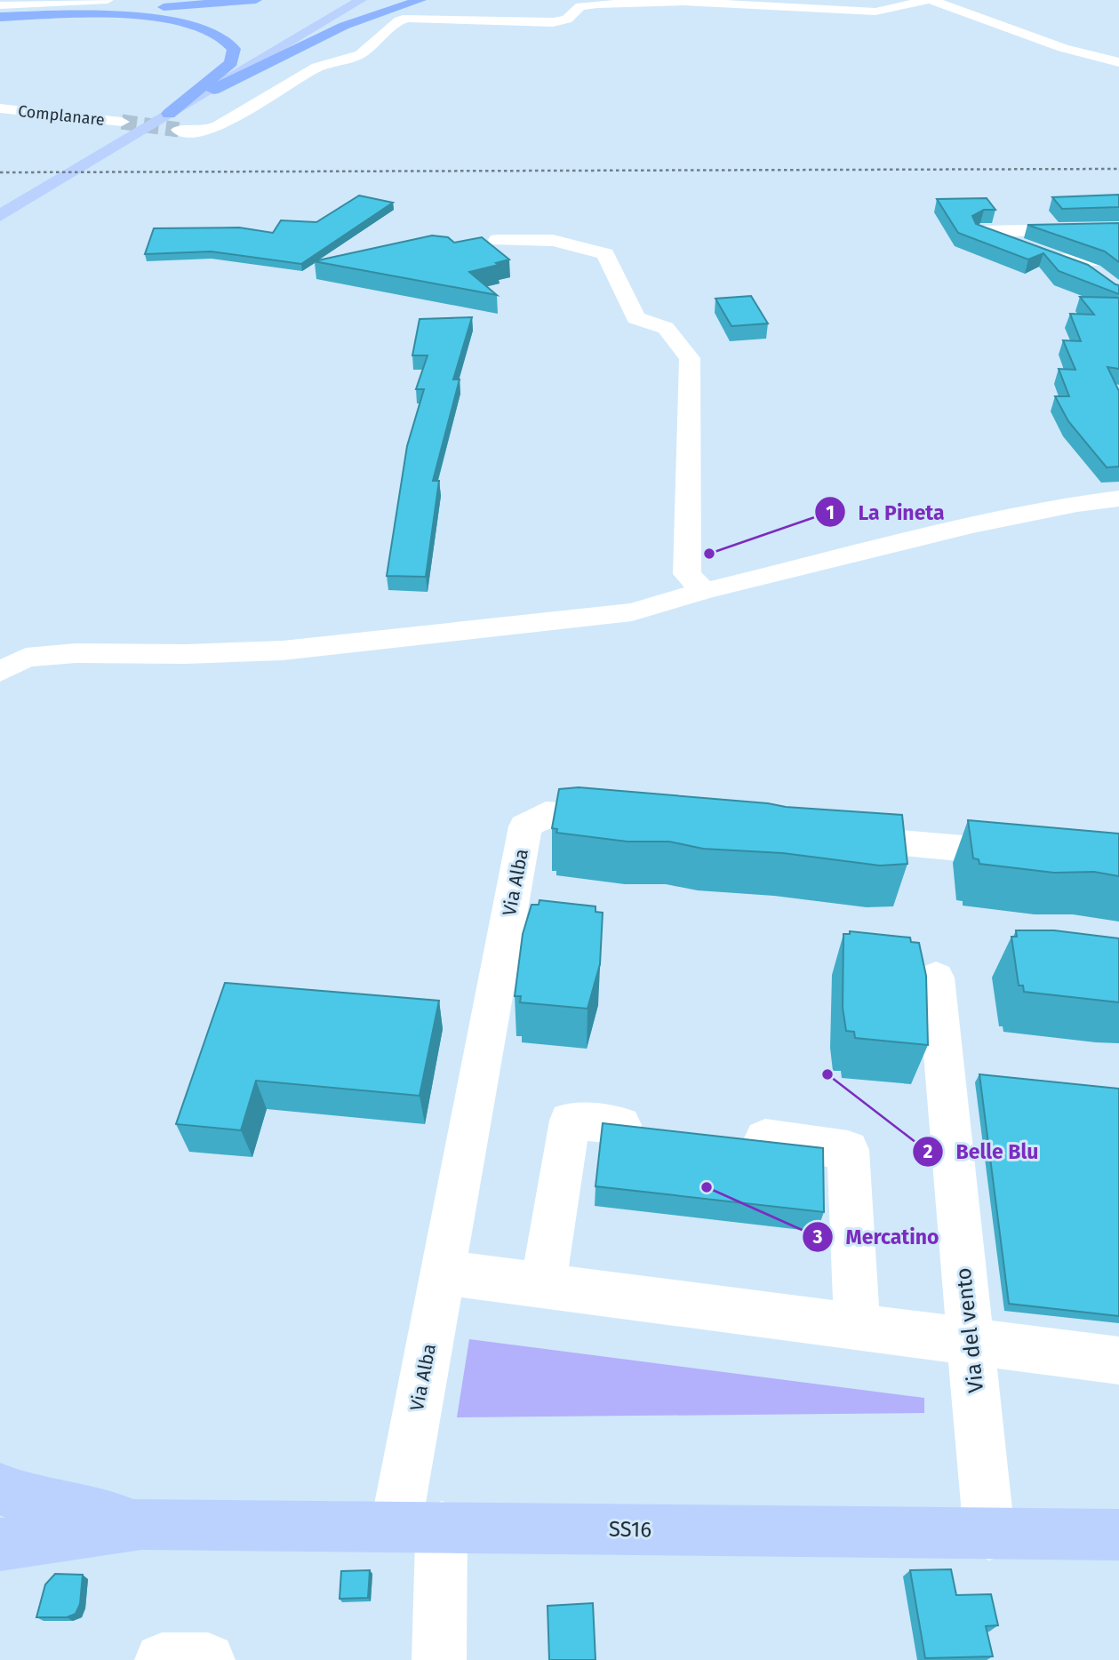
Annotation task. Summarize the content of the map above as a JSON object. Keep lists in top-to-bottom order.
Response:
{
  "streets": {
    "main road": ["SS16"],
    "street": ["Complanare", "Via Alba", "Via del vento"]
  },
  "crossings": [
    ["Via Alba", "SS16"],
    ["Via del vento", "SS16"]
  ],
  "places": ["La Pineta", "Belle Blu", "Mercatino"]
}
